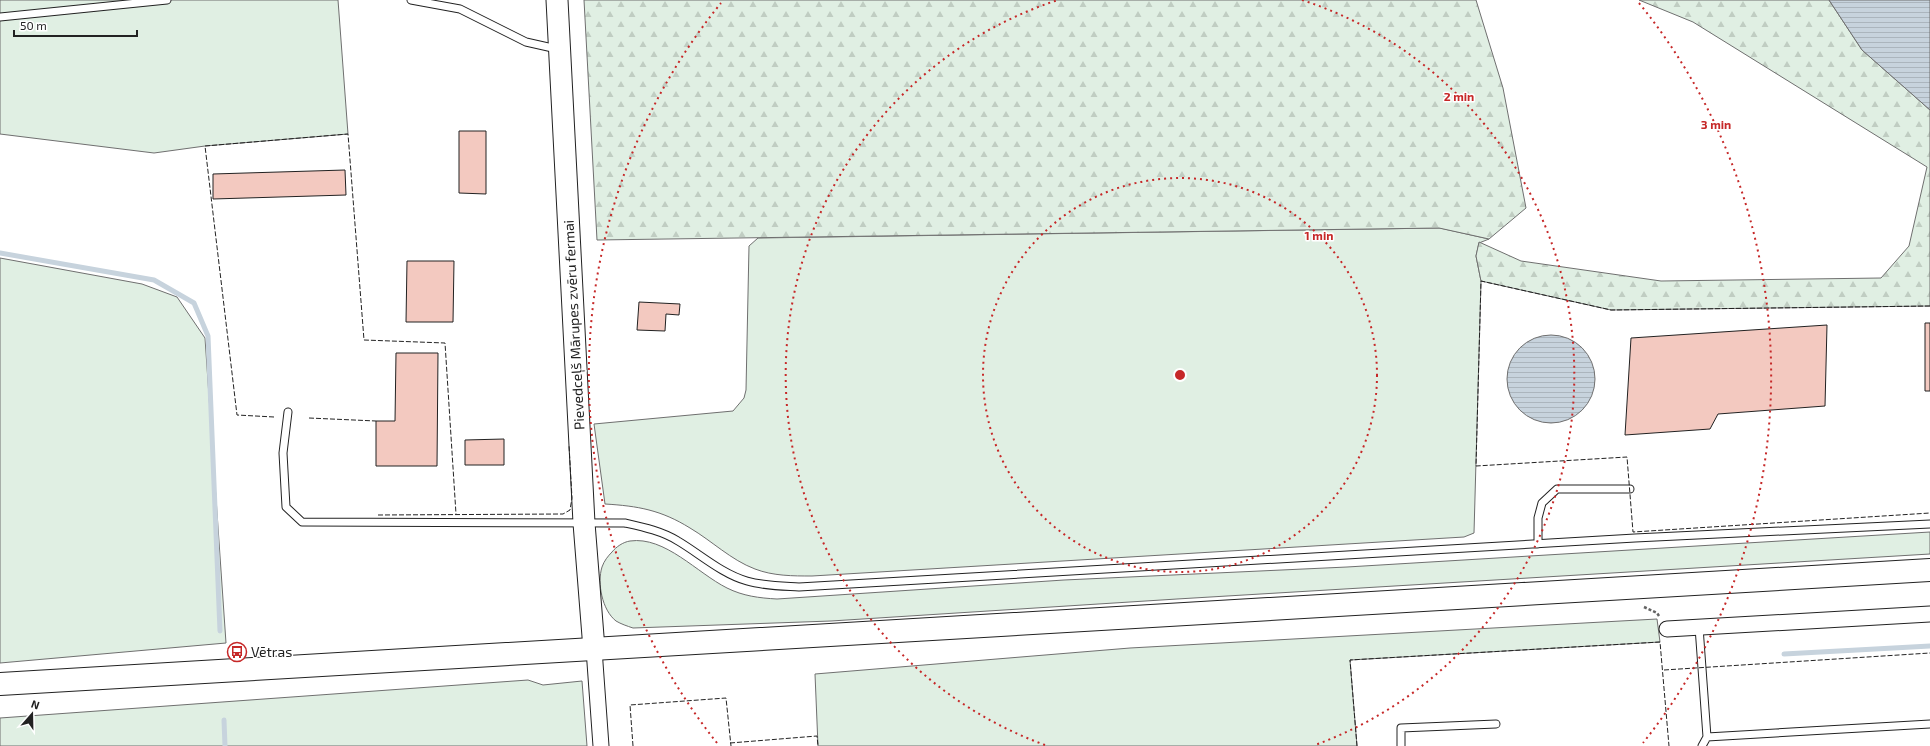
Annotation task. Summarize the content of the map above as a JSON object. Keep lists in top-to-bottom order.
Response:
{
  "streets": {
    "street": ["Pievedceļš Mārupes zvēru fermai"]
  },
  "places": {
    "bus stop": ["Vētras"]
  },
  "scale_bar": "50 m",
  "north": "top",
  "rings": ["2 min", "3 min", "1 min"]
}
